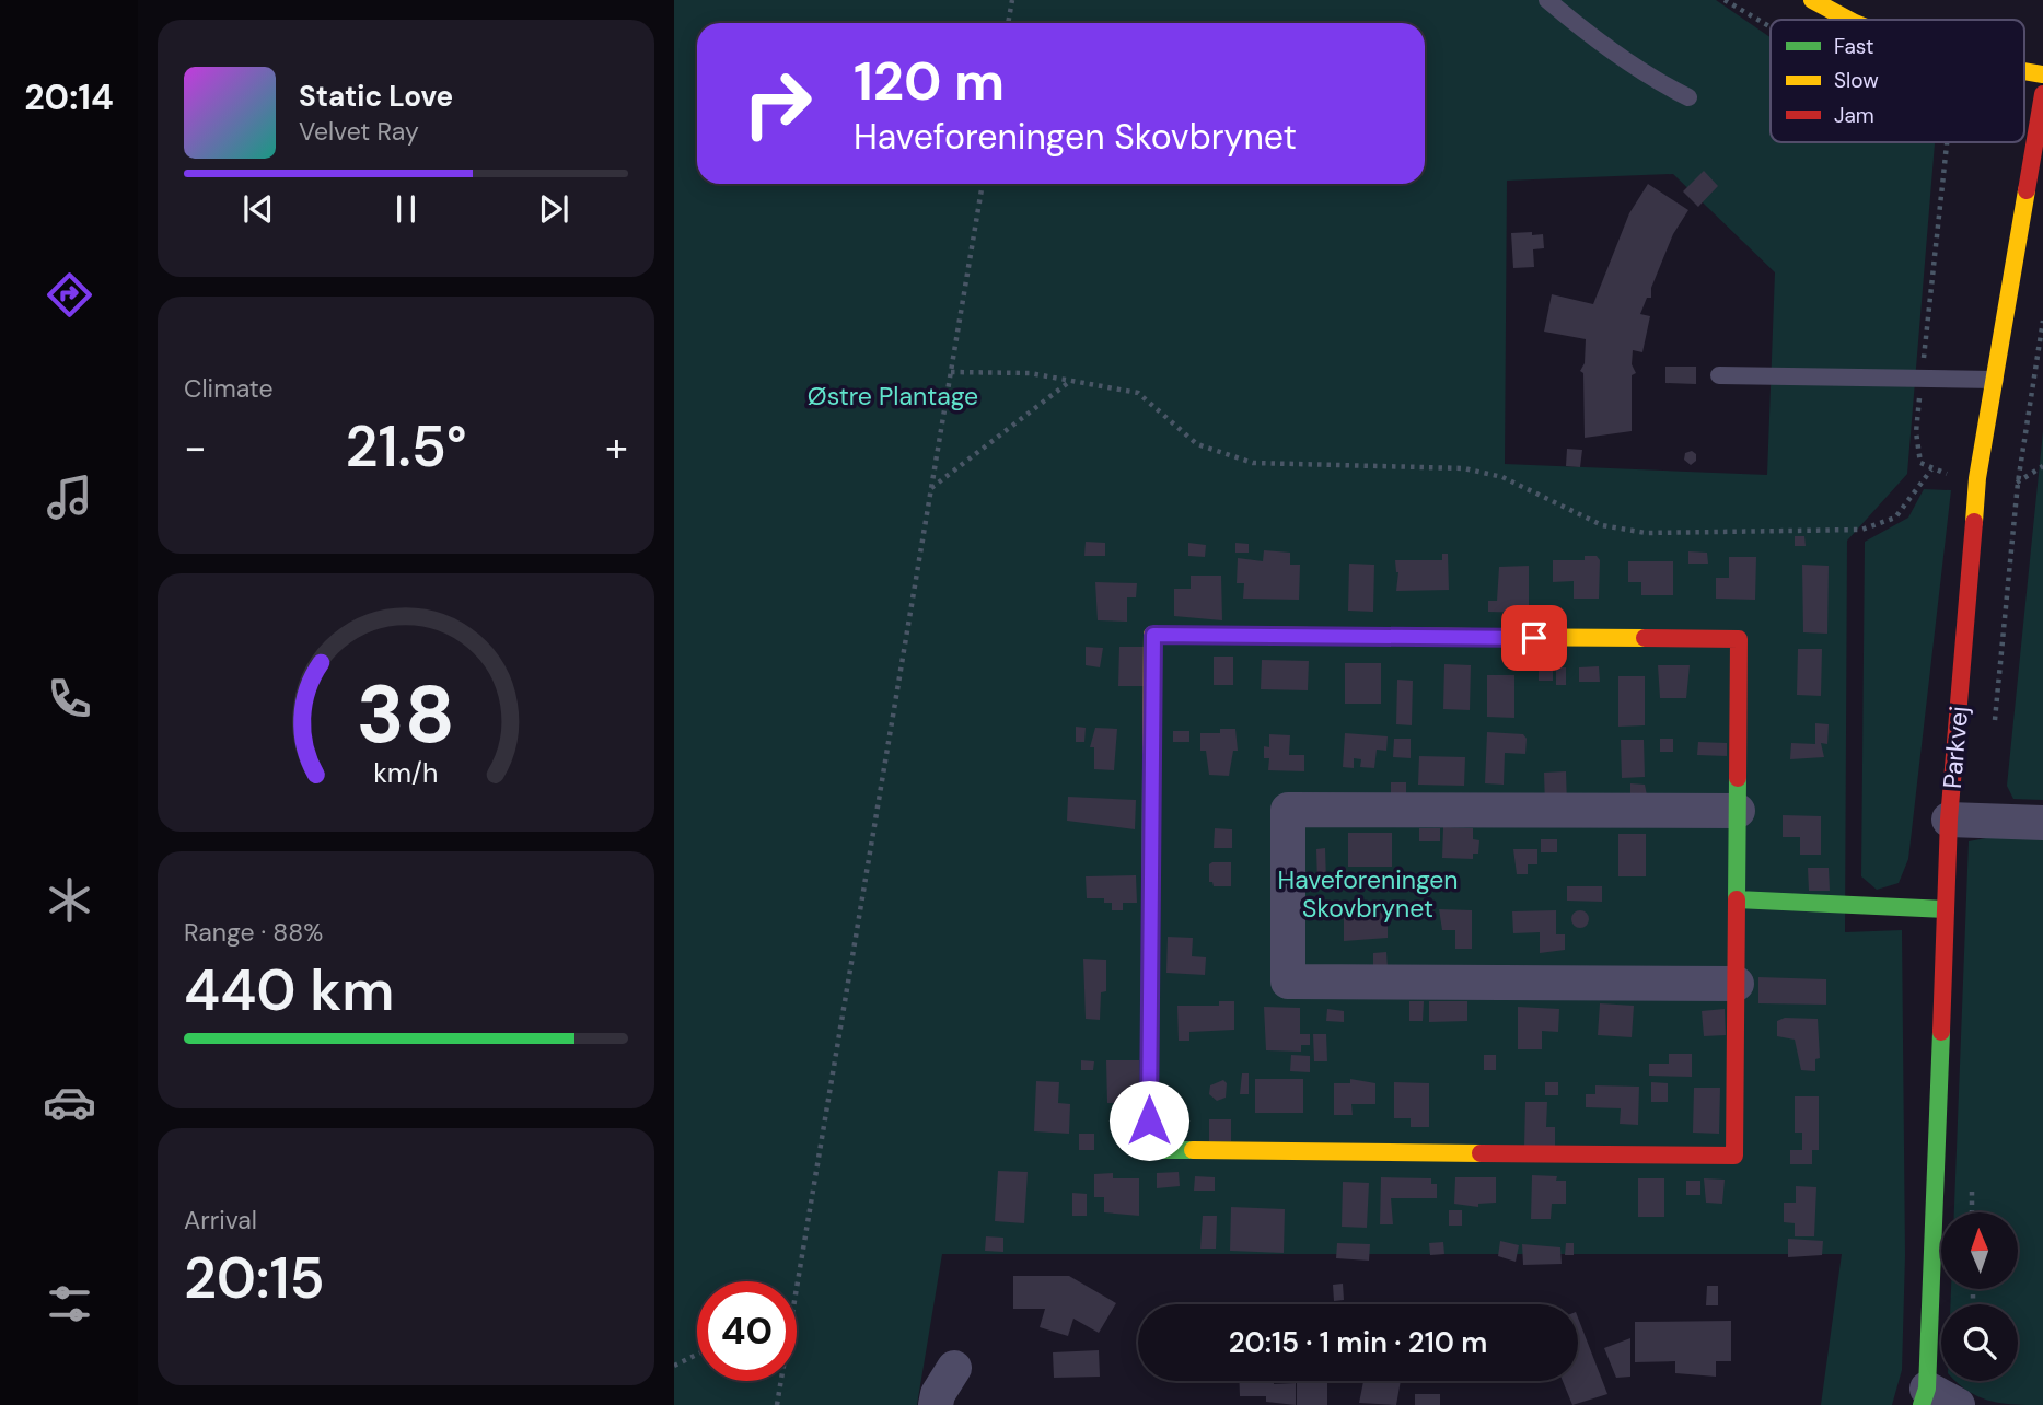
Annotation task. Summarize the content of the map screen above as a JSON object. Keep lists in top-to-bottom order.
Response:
{
  "streets": {
    "street": ["Parkvej"]
  },
  "parks": ["Østre Plantage", "Haveforeningen Skovbrynet"],
  "legend": ["Fast", "Slow", "Jam"],
  "north": "top",
  "page": {
    "tabs": "20:14",
    "turn": ["120 m", "Haveforeningen Skovbrynet"],
    "song": ["Static Love", "Velvet Ray"],
    "tile": [
      "Climate",
      ["Range · 88%", "440 km"],
      ["Arrival", "20:15"]
    ],
    "heat": ["−", "21.5°", "+"],
    "limit": "40",
    "trip": "20:15 · 1 min · 210 m",
    "gauge": ["38", "km/h"]
  }
}
